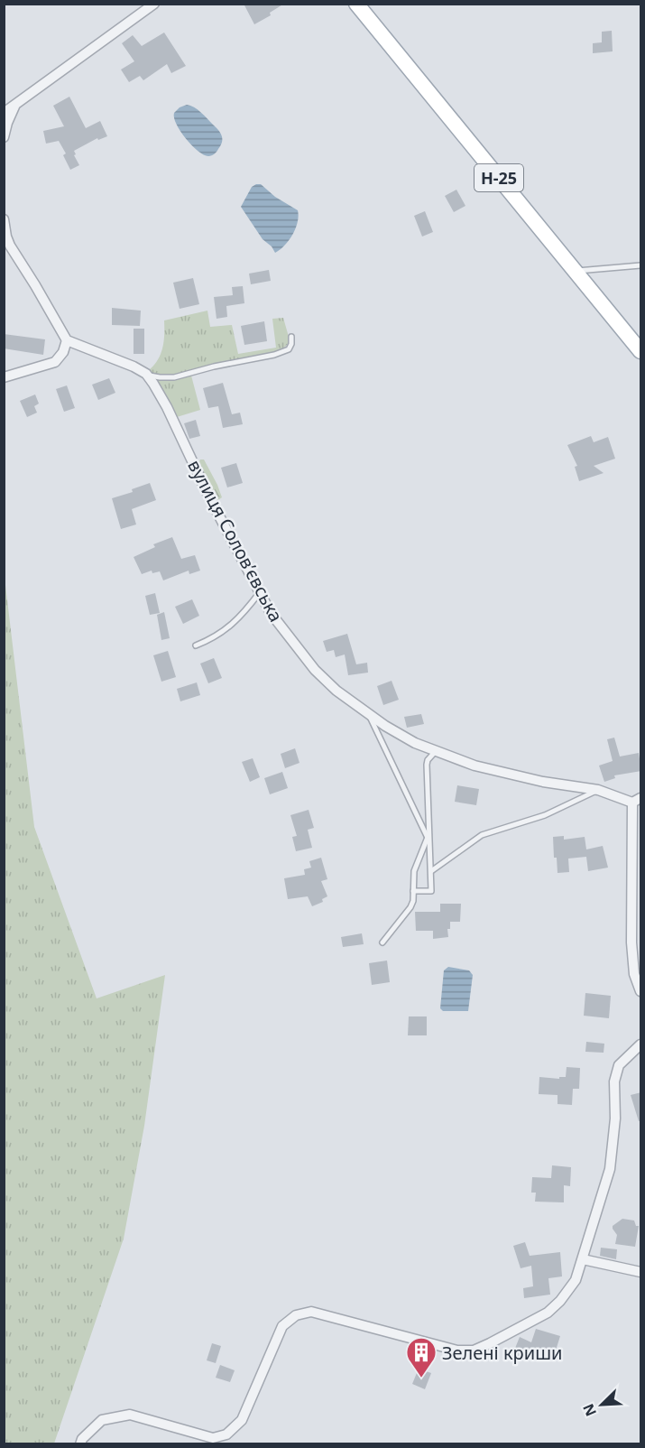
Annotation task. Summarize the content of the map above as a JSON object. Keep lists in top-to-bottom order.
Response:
{
  "streets": {
    "main road": ["Н-25"],
    "street": ["вулиця Соловʼєвська"]
  },
  "places": {
    "building": ["Зелені криши"]
  },
  "north": "bottom left"
}
